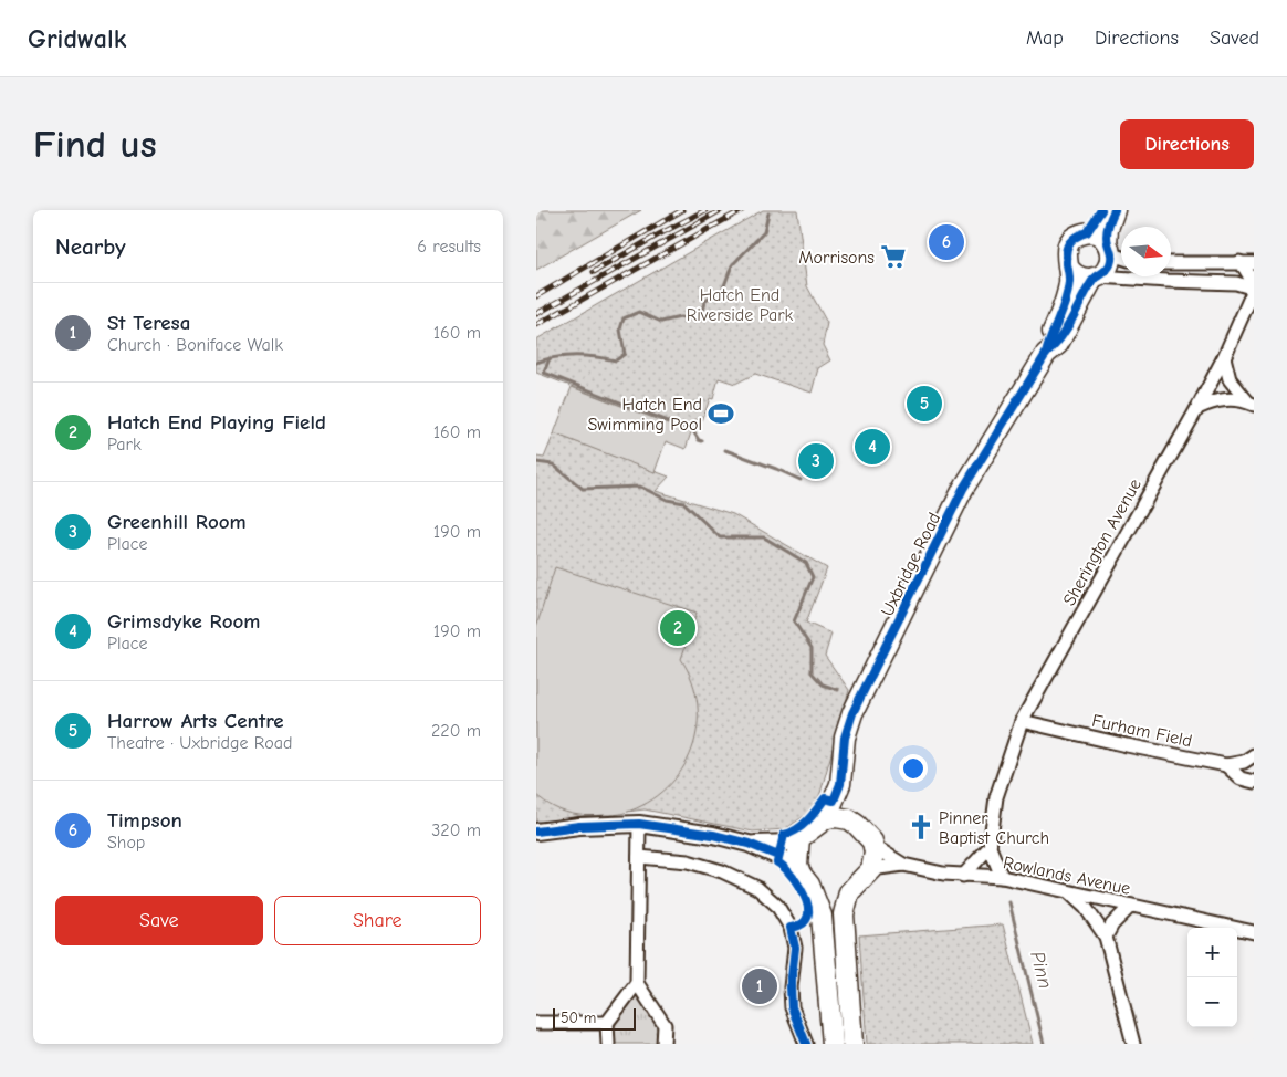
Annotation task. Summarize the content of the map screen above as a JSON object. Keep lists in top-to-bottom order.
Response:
{
  "streets": {
    "main road": ["Uxbridge Road"],
    "street": ["Sherington Avenue", "Furham Field", "Rowlands Avenue"]
  },
  "crossings": [
    ["Sherington Avenue", "Furham Field"],
    ["Sherington Avenue", "Rowlands Avenue"],
    ["Uxbridge Road", "Rowlands Avenue"]
  ],
  "water": ["Pinn"],
  "parks": ["Hatch End Riverside Park"],
  "places": {
    "supermarket": ["Morrisons"],
    "sports": ["Hatch End Swimming Pool"],
    "church": ["Pinner Baptist Church"]
  },
  "scale_bar": "50 m",
  "north": "right",
  "page": {
    "header": "Gridwalk",
    "nav": ["Map", "Directions", "Saved"],
    "buttons": [
      "Directions",
      ["Save", "Share"]
    ],
    "title": "Find us",
    "heading": ["Nearby", "6 results"],
    "pins": [
      "6",
      "5",
      "4",
      "3",
      "2",
      "1"
    ],
    "list": [
      {
        "mark": "1",
        "name": "St Teresa",
        "note": "Church · Boniface Walk",
        "value": "160 m"
      },
      {
        "mark": "2",
        "name": "Hatch End Playing Field",
        "note": "Park",
        "value": "160 m"
      },
      {
        "mark": "3",
        "name": "Greenhill Room",
        "note": "Place",
        "value": "190 m"
      },
      {
        "mark": "4",
        "name": "Grimsdyke Room",
        "note": "Place",
        "value": "190 m"
      },
      {
        "mark": "5",
        "name": "Harrow Arts Centre",
        "note": "Theatre · Uxbridge Road",
        "value": "220 m"
      },
      {
        "mark": "6",
        "name": "Timpson",
        "note": "Shop",
        "value": "320 m"
      }
    ],
    "map_buttons": ["+", "−"],
    "scale": "50 m"
  }
}
